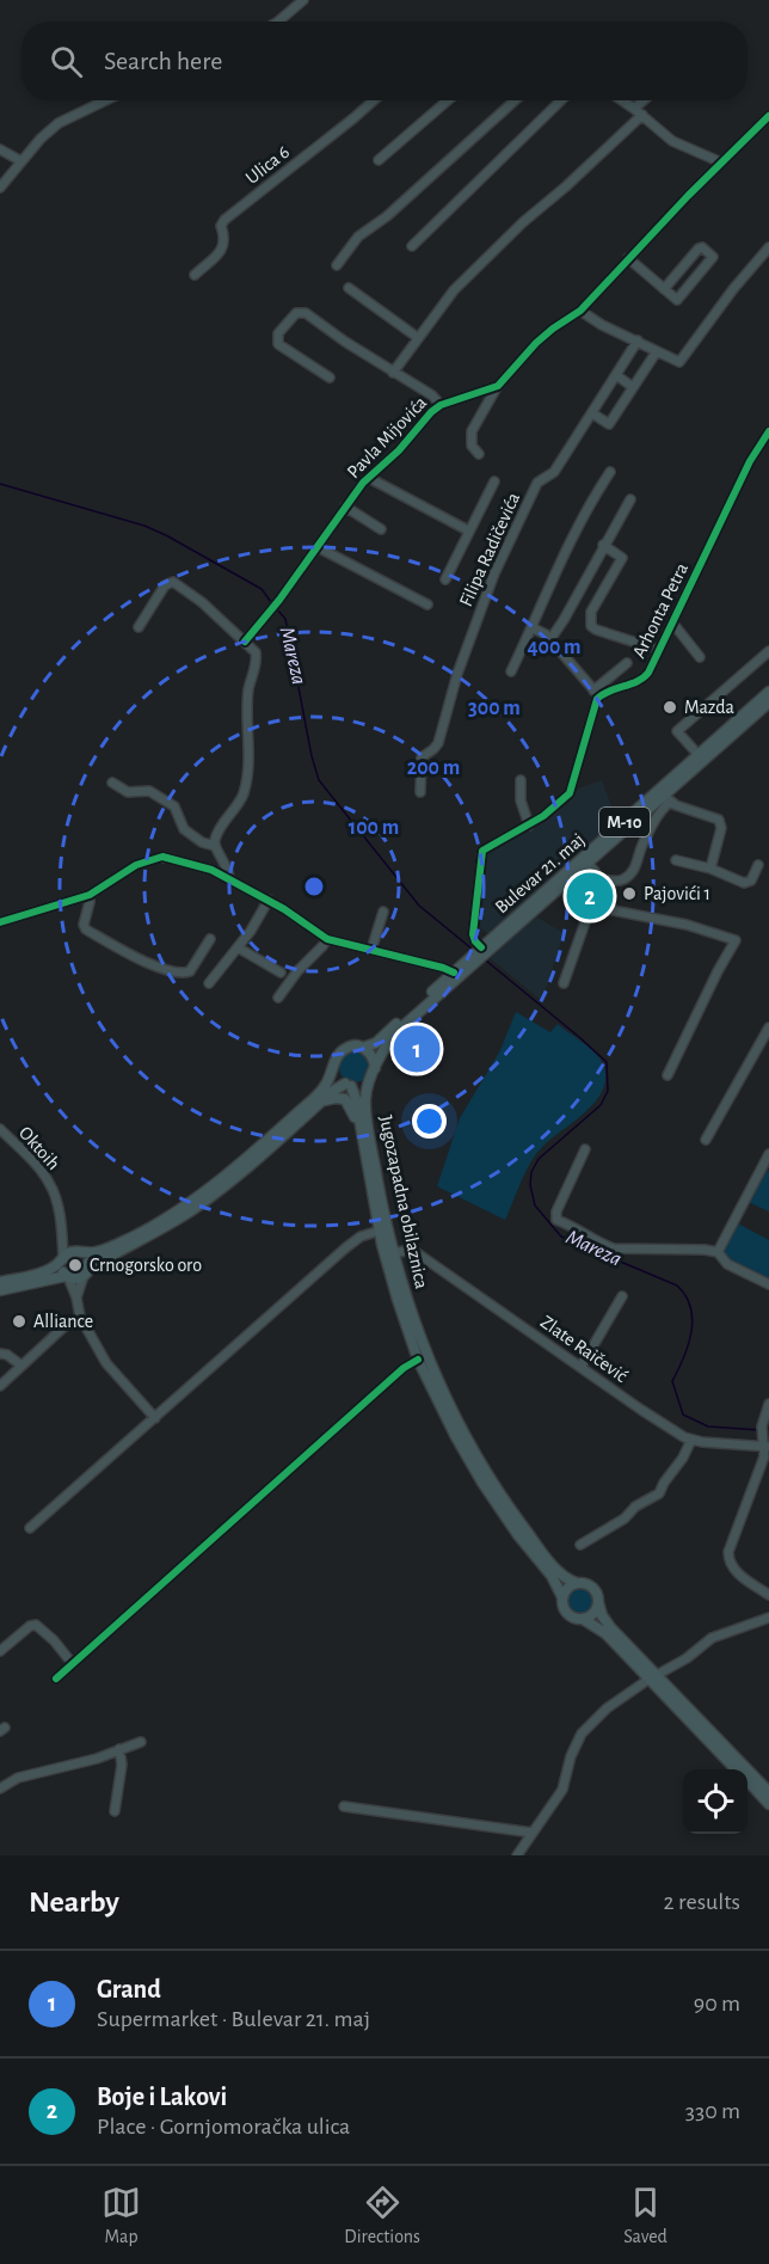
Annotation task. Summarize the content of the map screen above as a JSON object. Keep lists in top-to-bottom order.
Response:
{
  "streets": {
    "main road": ["M-10", "Bulevar 21. maj", "Jugozapadna obilaznica"],
    "street": [
      "Ulica 6",
      "Pavla Mijovića",
      "Filipa Radičevića",
      "Arhonta Petra",
      "Oktoih",
      "Zlate Raičević"
    ]
  },
  "crossings": [
    ["M-10", "Bulevar 21. maj"],
    ["M-10", "Oktoih"],
    ["M-10", "Jugozapadna obilaznica"],
    ["Bulevar 21. maj", "Jugozapadna obilaznica"],
    ["Jugozapadna obilaznica", "Zlate Raičević"]
  ],
  "water": ["Mareza"],
  "places": [
    "Mazda",
    "Pajovići 1",
    "Crnogorsko oro",
    "Alliance"
  ],
  "page": {
    "search": "Search here",
    "pins": ["2", "1"],
    "heading": ["Nearby", "2 results"],
    "list": [
      {
        "mark": "1",
        "name": "Grand",
        "note": "Supermarket · Bulevar 21. maj",
        "value": "90 m"
      },
      {
        "mark": "2",
        "name": "Boje i Lakovi",
        "note": "Place · Gornjomoračka ulica",
        "value": "330 m"
      }
    ],
    "nav": ["Map", "Directions", "Saved"]
  },
  "rings": [
    "400 m",
    "300 m",
    "200 m",
    "100 m"
  ]
}
